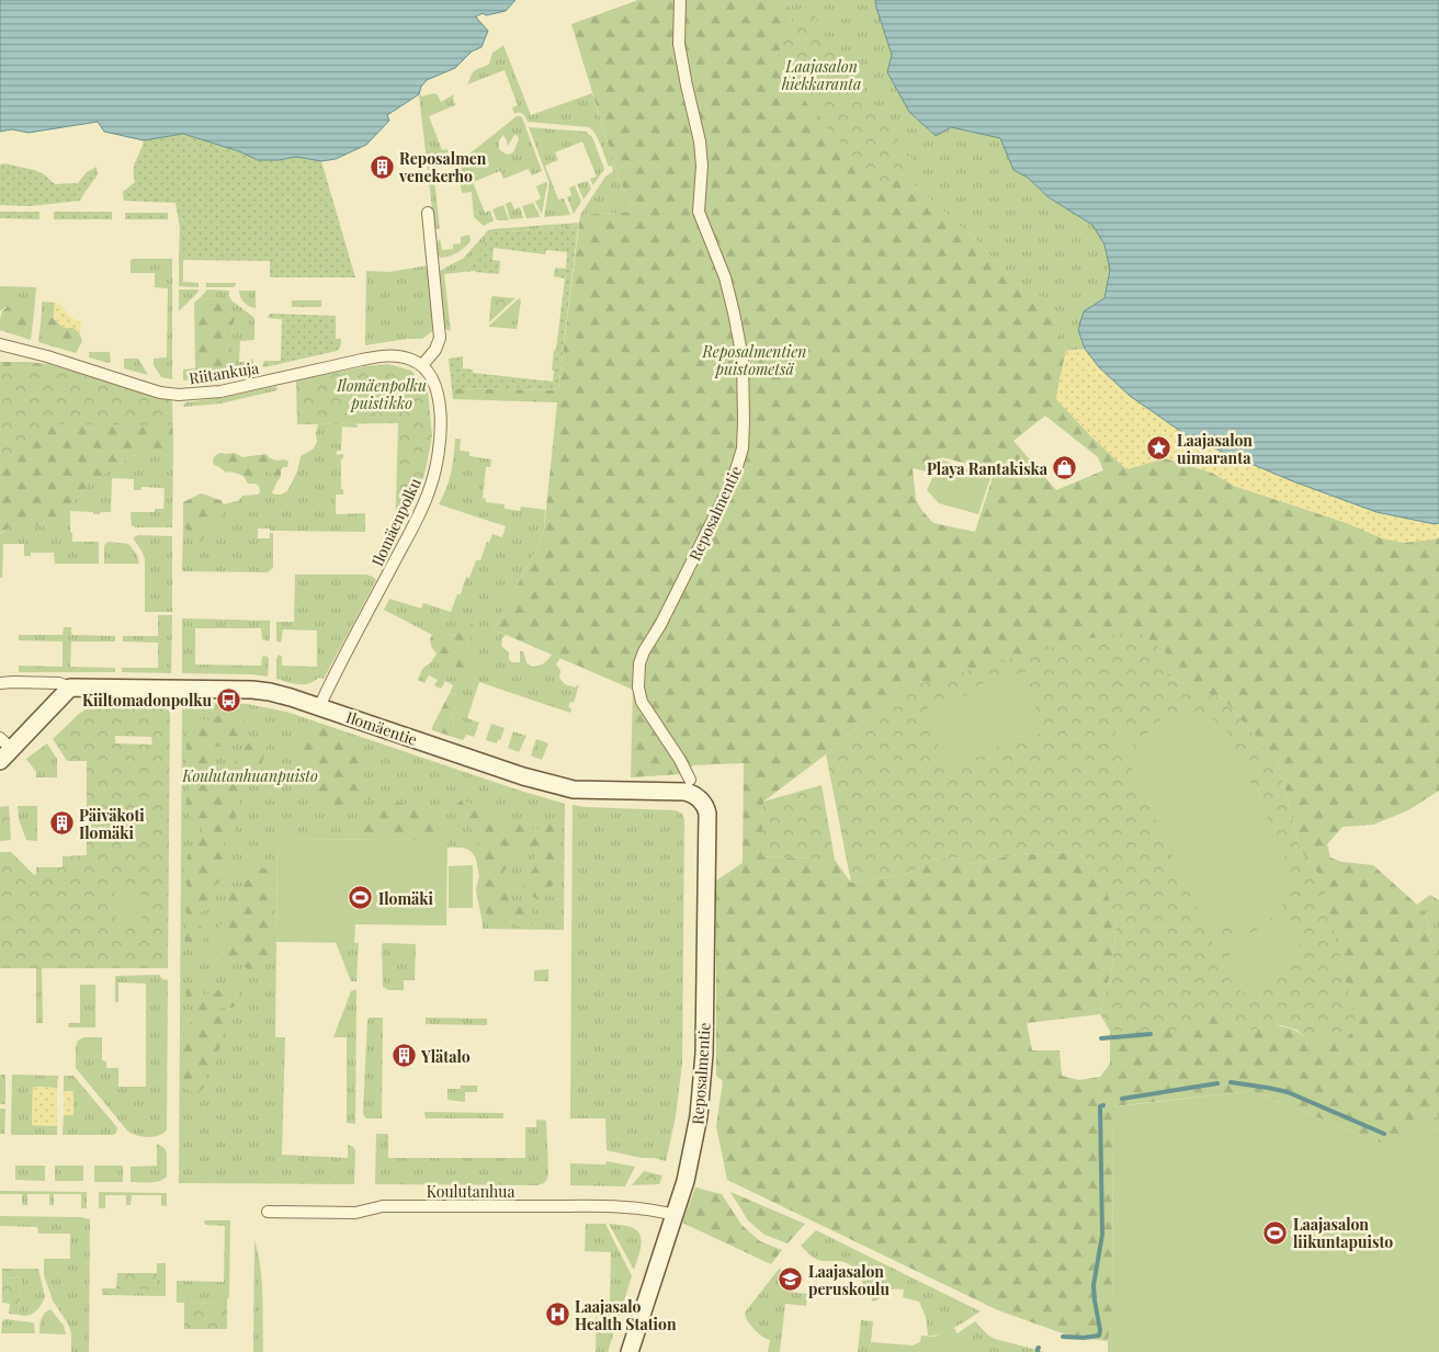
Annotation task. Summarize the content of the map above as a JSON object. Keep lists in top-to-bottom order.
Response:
{
  "streets": {
    "street": [
      "Riitankuja",
      "Reposalmentie",
      "Ilomäenpolku",
      "Ilomäentie",
      "Koulutanhua"
    ]
  },
  "crossings": [
    ["Riitankuja", "Ilomäenpolku"],
    ["Reposalmentie", "Ilomäentie"],
    ["Reposalmentie", "Koulutanhua"],
    ["Ilomäenpolku", "Ilomäentie"]
  ],
  "parks": [
    "Laajasalon hiekkaranta",
    "Reposalmentien puistometsä",
    "Ilomäenpolku puistikko",
    "Koulutanhuanpuisto"
  ],
  "places": {
    "building": ["Reposalmen venekerho", "Päiväkoti Ilomäki", "Ylätalo"],
    "place": ["Laajasalon uimaranta"],
    "shop": ["Playa Rantakiska"],
    "bus stop": ["Kiiltomadonpolku"],
    "sports": ["Ilomäki", "Laajasalon liikuntapuisto"],
    "school or university": ["Laajasalon peruskoulu"],
    "hospital": ["Laajasalo Health Station"]
  }
}
